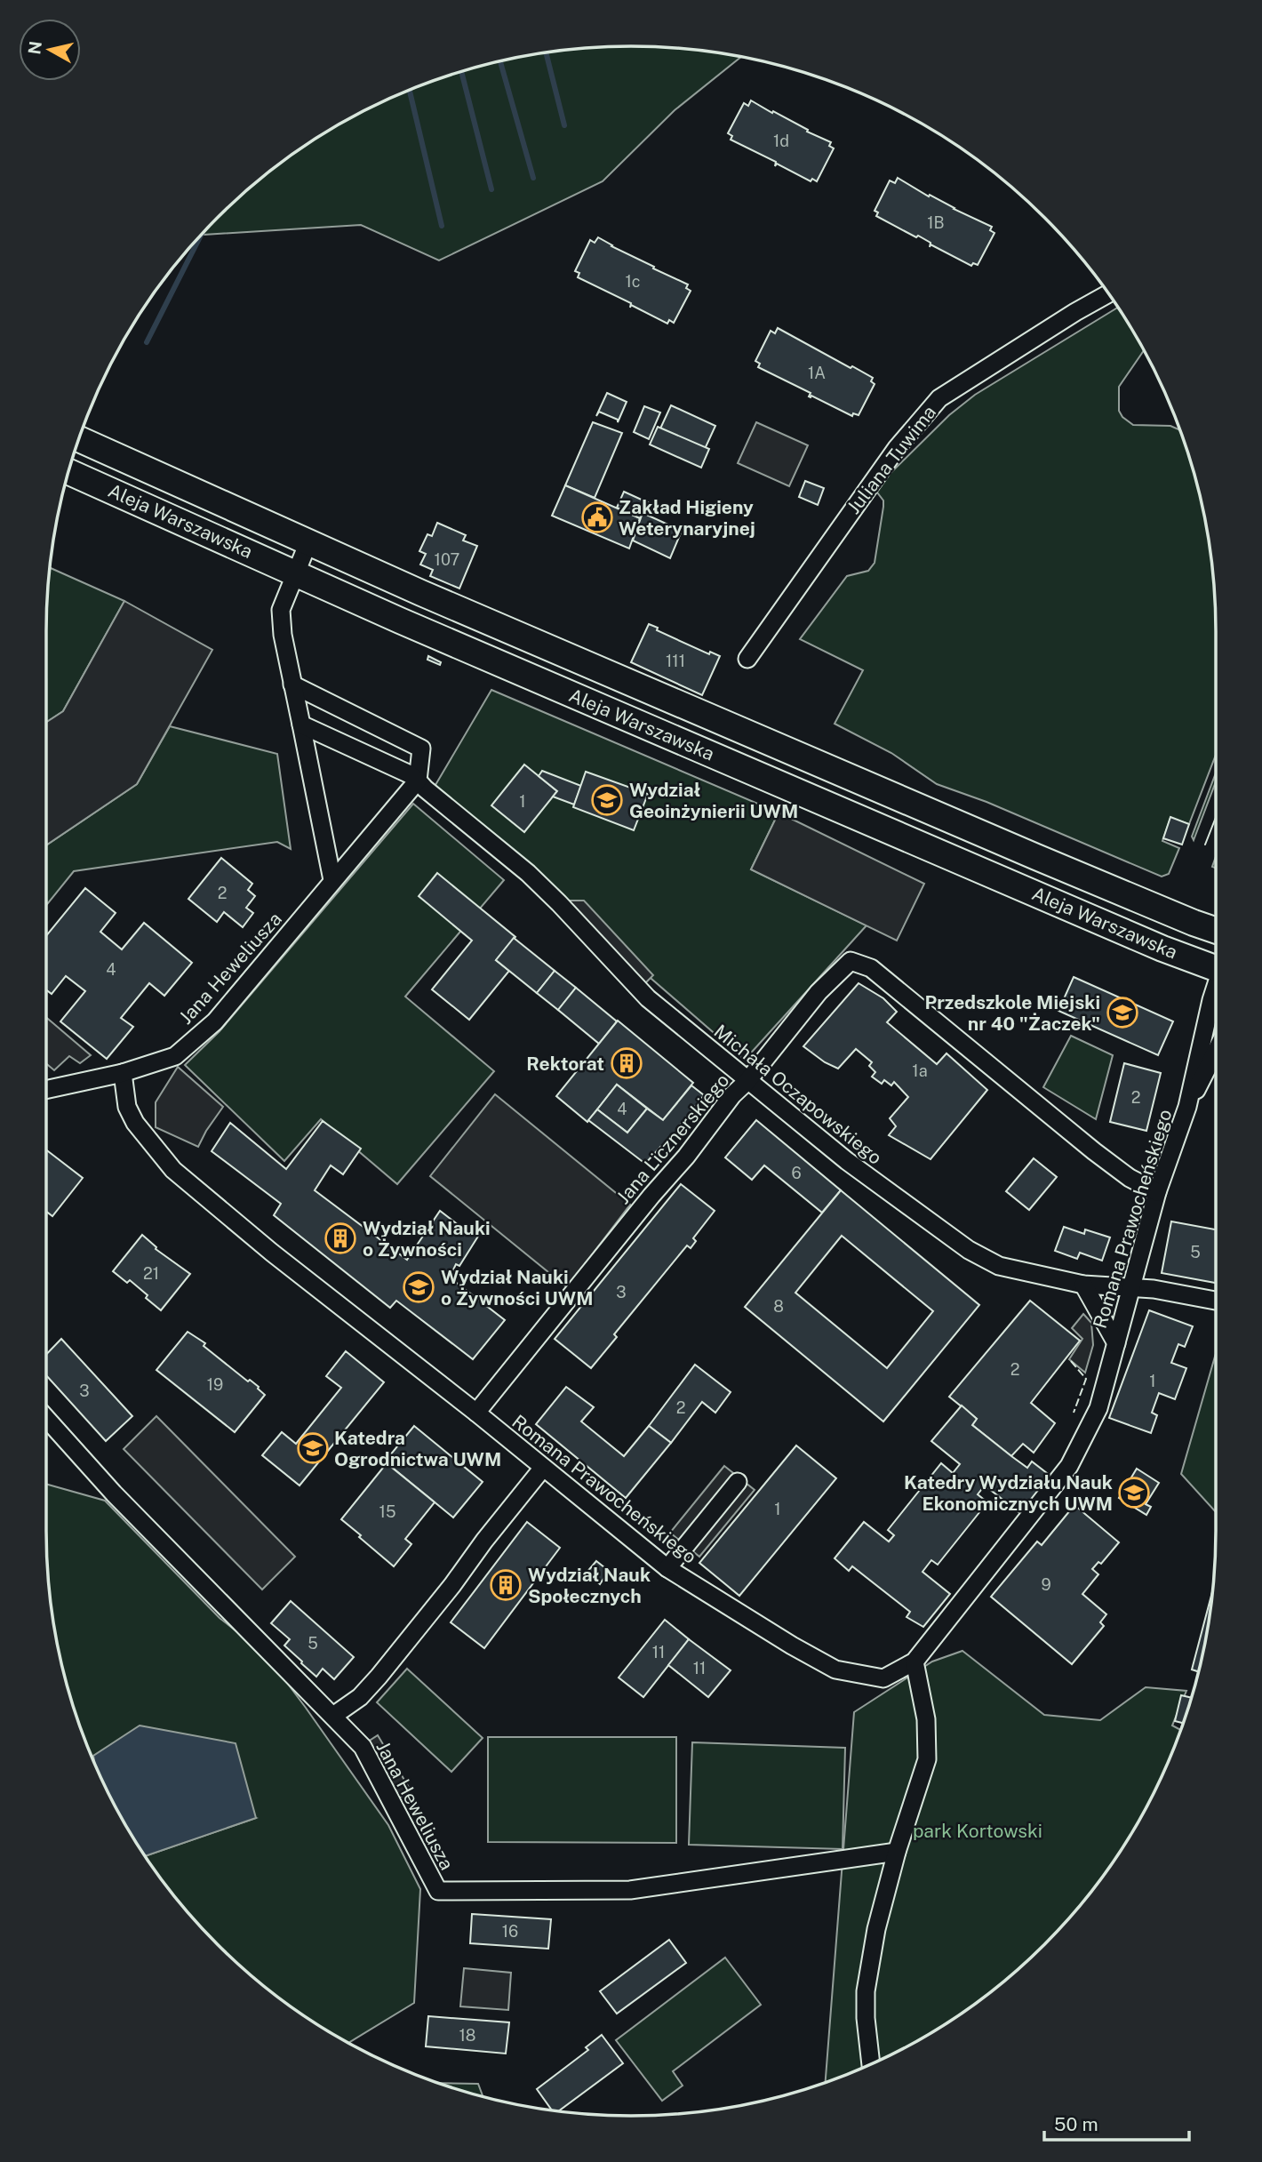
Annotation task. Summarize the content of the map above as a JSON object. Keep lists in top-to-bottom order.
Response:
{
  "streets": {
    "main road": ["Aleja Warszawska"],
    "street": [
      "Juliana Tuwima",
      "Jana Heweliusza",
      "Michała Oczapowskiego",
      "Jana Licznerskiego",
      "Romana Prawocheńskiego"
    ]
  },
  "crossings": [
    ["Jana Heweliusza", "Michała Oczapowskiego"],
    ["Jana Heweliusza", "Romana Prawocheńskiego"],
    ["Michała Oczapowskiego", "Jana Licznerskiego"],
    ["Michała Oczapowskiego", "Romana Prawocheńskiego"],
    ["Jana Licznerskiego", "Romana Prawocheńskiego"]
  ],
  "parks": ["park Kortowski"],
  "places": {
    "public building": ["Zakład Higieny Weterynaryjnej"],
    "school or university": [
      "Wydział Geoinżynierii UWM",
      "Przedszkole Miejski nr 40 \"Żaczek\"",
      "Wydział Nauki o Żywności UWM",
      "Katedra Ogrodnictwa UWM",
      "Katedry Wydziału Nauk Ekonomicznych UWM"
    ],
    "building": ["Rektorat", "Wydział Nauki o Żywności", "Wydział Nauk Społecznych"]
  },
  "house_numbers": [
    "1d",
    "1B",
    "1c",
    "1A",
    "107",
    "111",
    "1",
    "2",
    "4",
    "1a",
    "2",
    "4",
    "6",
    "5",
    "21",
    "3",
    "8",
    "2",
    "1",
    "19",
    "3",
    "2",
    "1",
    "15",
    "9",
    "5",
    "11",
    "11",
    "16",
    "18"
  ],
  "scale_bar": "50 m",
  "north": "left"
}
